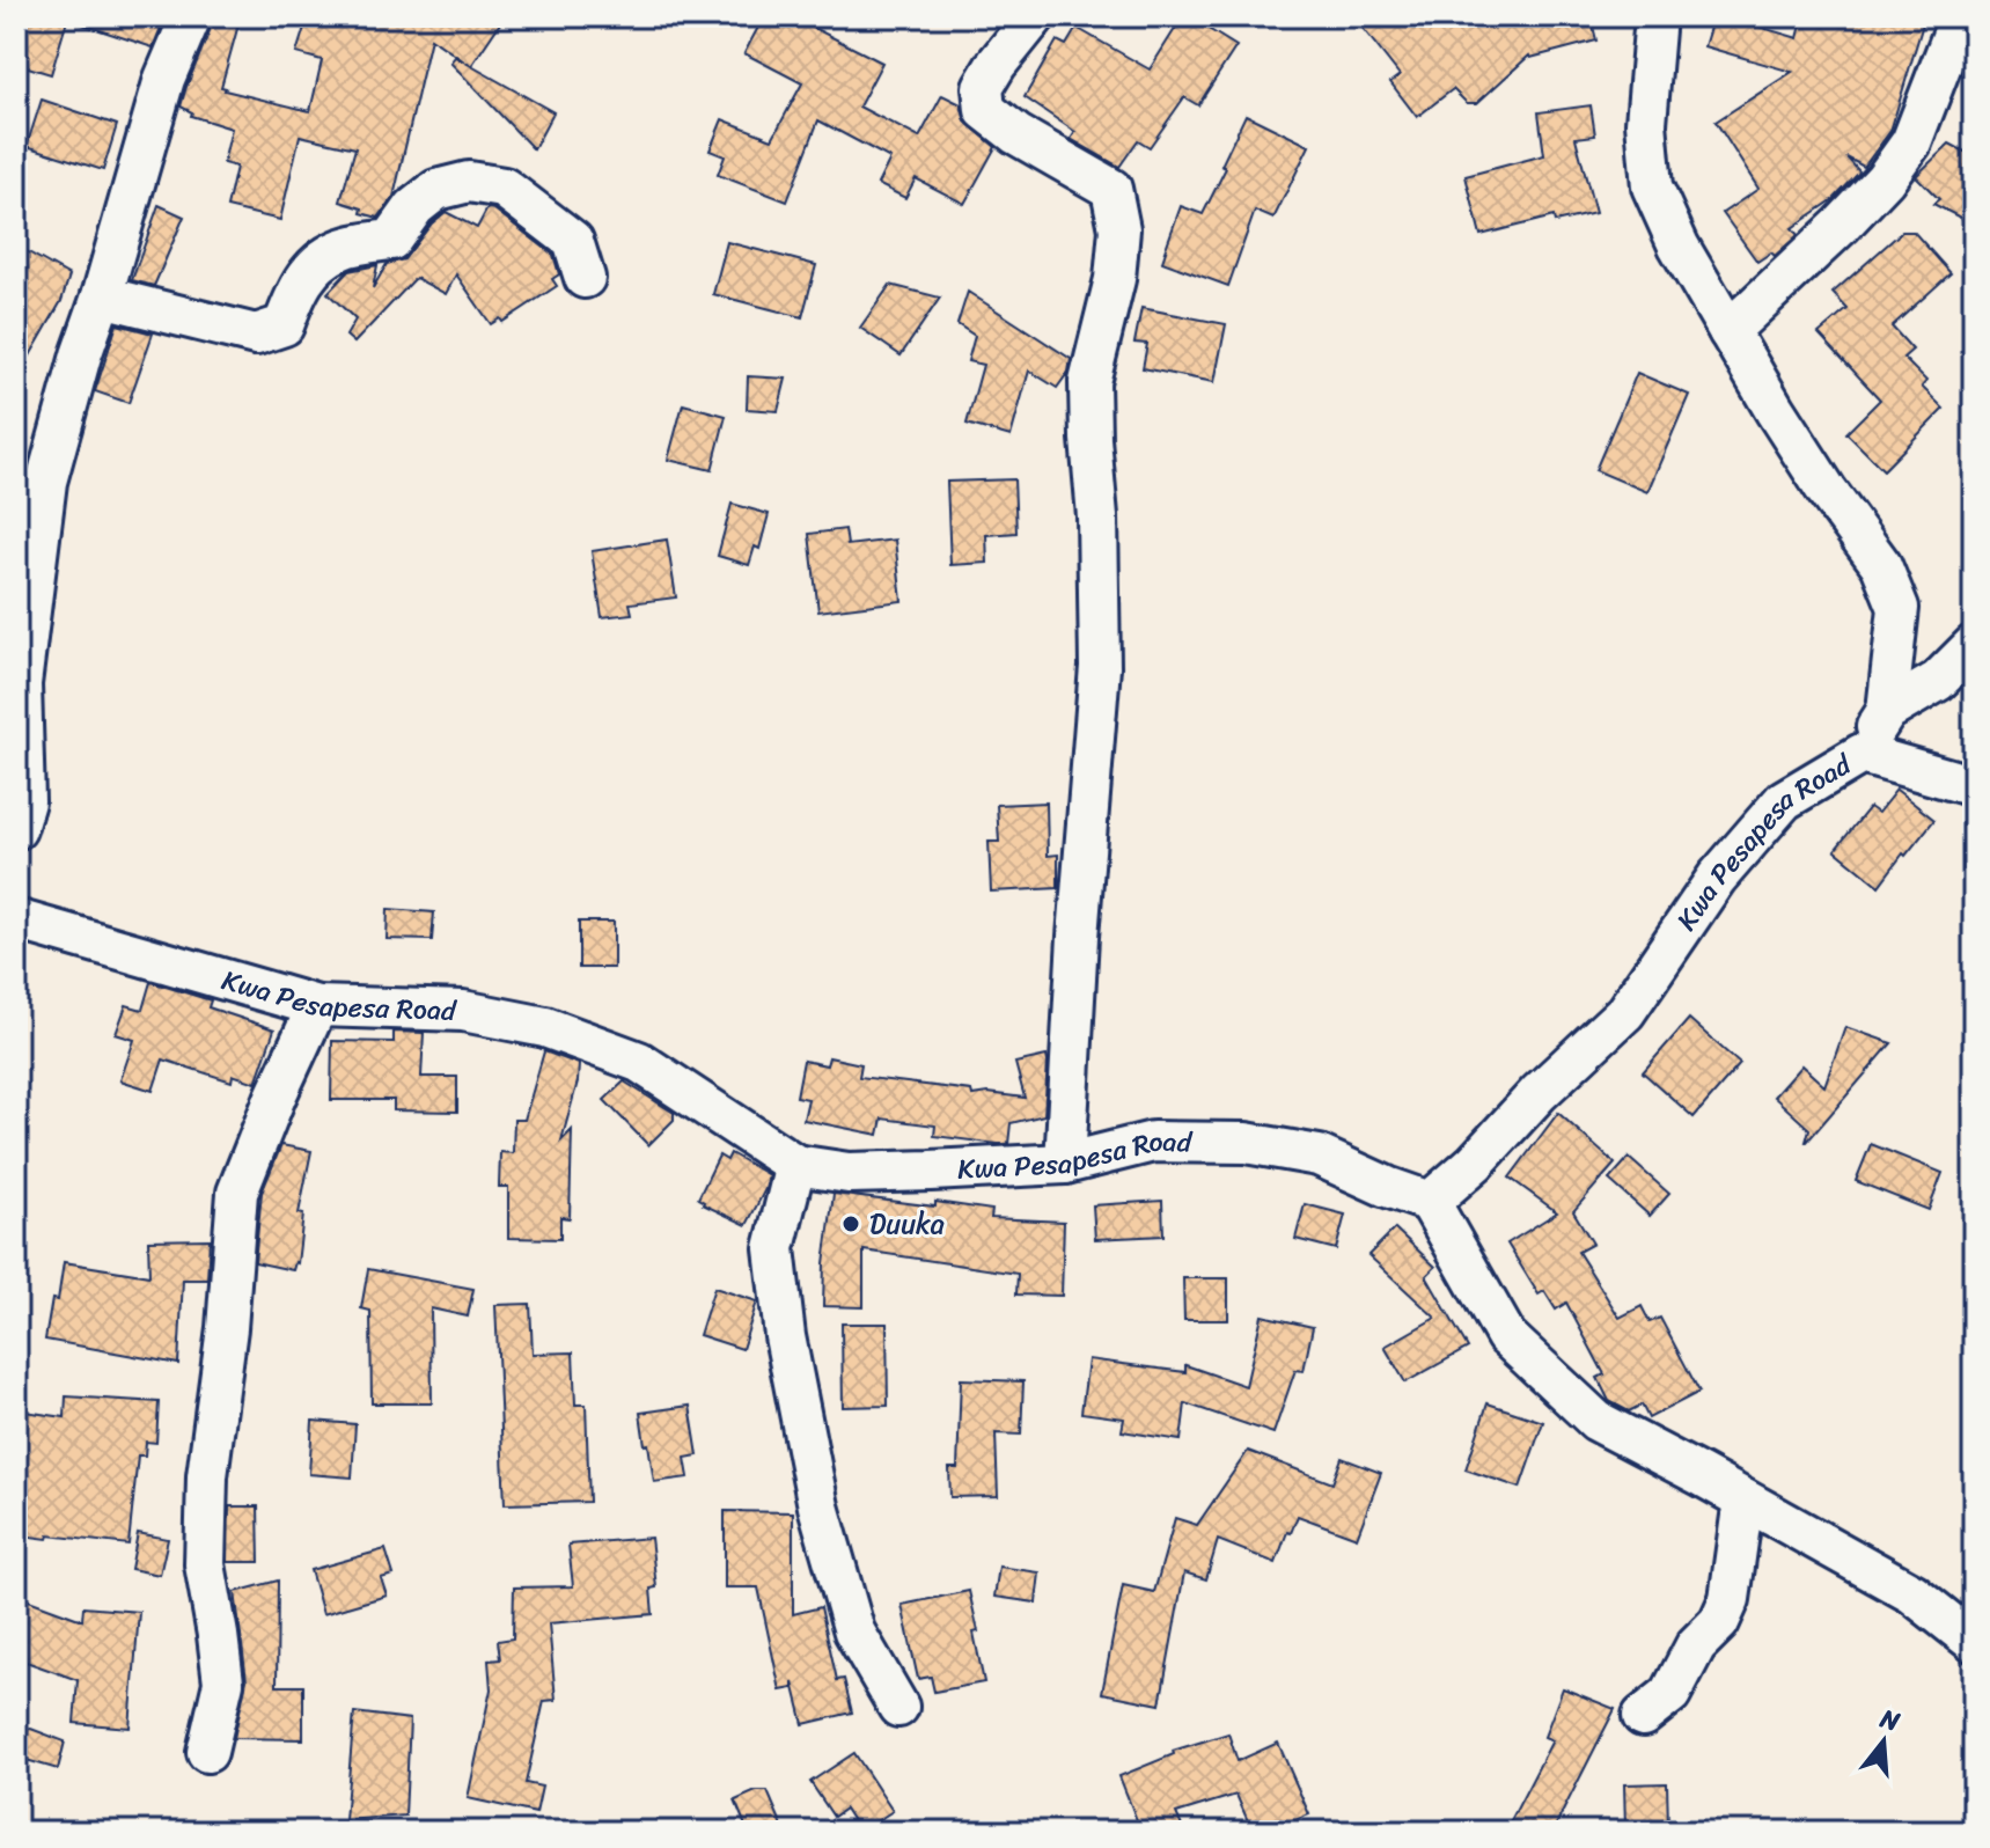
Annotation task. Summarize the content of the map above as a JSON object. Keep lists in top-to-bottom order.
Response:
{
  "streets": {
    "street": ["Kwa Pesapesa Road"]
  },
  "places": ["Duuka"],
  "north": "top"
}
